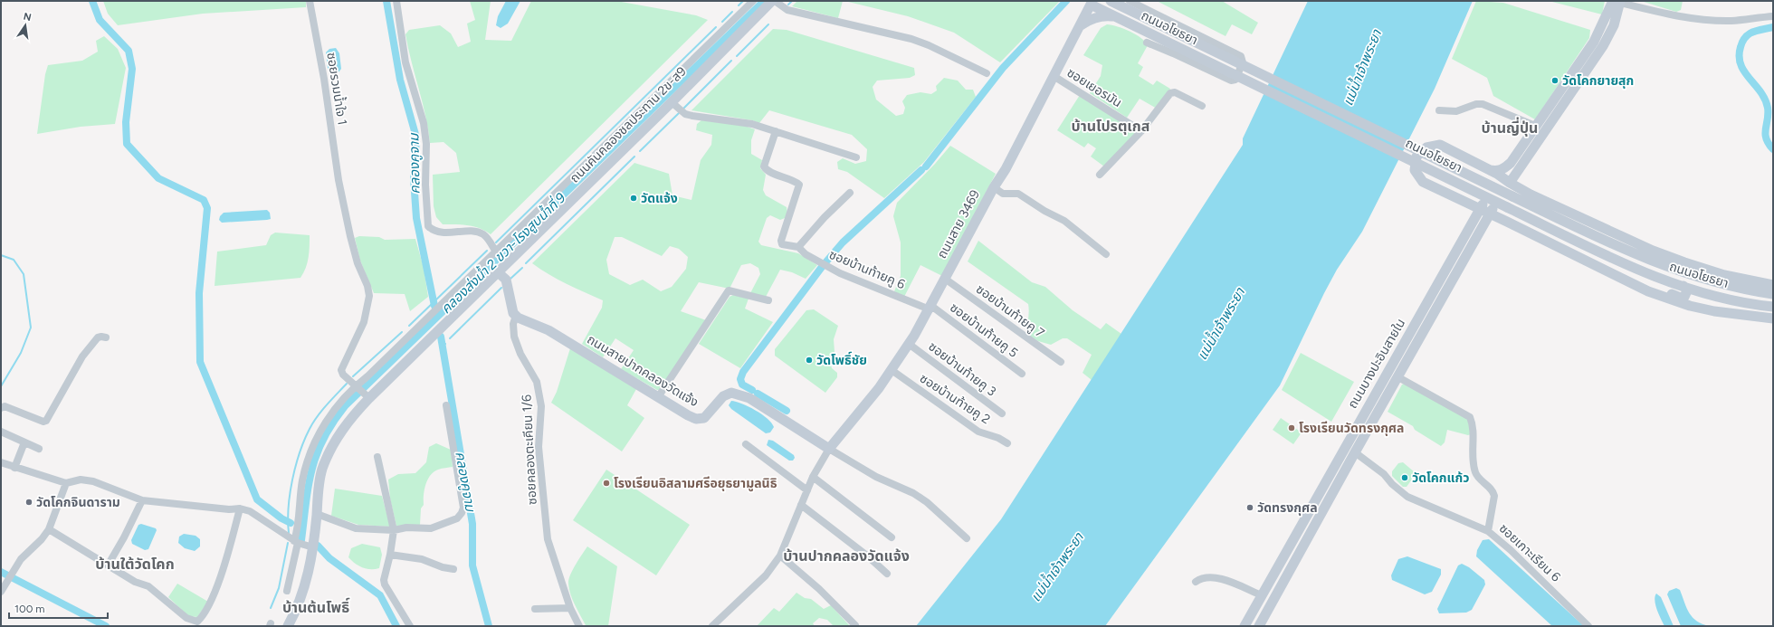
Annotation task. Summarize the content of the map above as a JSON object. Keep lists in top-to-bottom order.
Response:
{
  "streets": {
    "main road": [
      "ถนนอโยธยา",
      "ถนนคันคลองชลประทาน 2ข-ส9",
      "ถนนสาย 3469",
      "ถนนบางปะอินสายใน",
      "ถนนสายปากคลองวัดแจ้ง"
    ],
    "street": [
      "ซอยเยอรมัน",
      "ซอยรวมน้ำใจ 1",
      "ซอยบ้านท้ายคู 6",
      "ซอยบ้านท้ายคู 7",
      "ซอยบ้านท้ายคู 5",
      "ซอยบ้านท้ายคู 3",
      "ซอยบ้านท้ายคู 2",
      "ซอยคลองตะเคียน 1/6",
      "ซอยเกาะเรียน 6"
    ]
  },
  "crossings": [
    ["ถนนอโยธยา", "ถนนสาย 3469"],
    ["ซอยเยอรมัน", "ถนนสาย 3469"],
    ["ซอยรวมน้ำใจ 1", "ถนนคันคลองชลประทาน 2ข-ส9"],
    ["ถนนสาย 3469", "ซอยบ้านท้ายคู 6"],
    ["ถนนสาย 3469", "ซอยบ้านท้ายคู 7"],
    ["ถนนสาย 3469", "ซอยบ้านท้ายคู 5"],
    ["ถนนสาย 3469", "ซอยบ้านท้ายคู 3"],
    ["ถนนสาย 3469", "ถนนสายปากคลองวัดแจ้ง"],
    ["ถนนสาย 3469", "ซอยบ้านท้ายคู 2"],
    ["ซอยบ้านท้ายคู 6", "ซอยบ้านท้ายคู 5"],
    ["ถนนบางปะอินสายใน", "ซอยเกาะเรียน 6"],
    ["ถนนสายปากคลองวัดแจ้ง", "ซอยคลองตะเคียน 1/6"]
  ],
  "districts": [
    "บ้านโปรตุเกส",
    "บ้านญี่ปุ่น",
    "บ้านปากคลองวัดแจ้ง",
    "บ้านใต้วัดโคก",
    "บ้านต้นโพธิ์"
  ],
  "water": ["แม่น้ำเจ้าพระยา", "คลองคูจาม", "คลองส่งน้ำ 2 ขวา-โรงสูบน้ำที่ 9"],
  "places": [
    "วัดโคกยายสุก",
    "วัดแจ้ง",
    "วัดโพธิ์ชัย",
    "โรงเรียนวัดทรงกุศล",
    "วัดโคกแก้ว",
    "โรงเรียนอิสลามศรีอยุธยามูลนิธิ",
    "วัดโคกจินดาราม",
    "วัดทรงกุศล"
  ],
  "scale_bar": "100 m",
  "north": "top"
}
